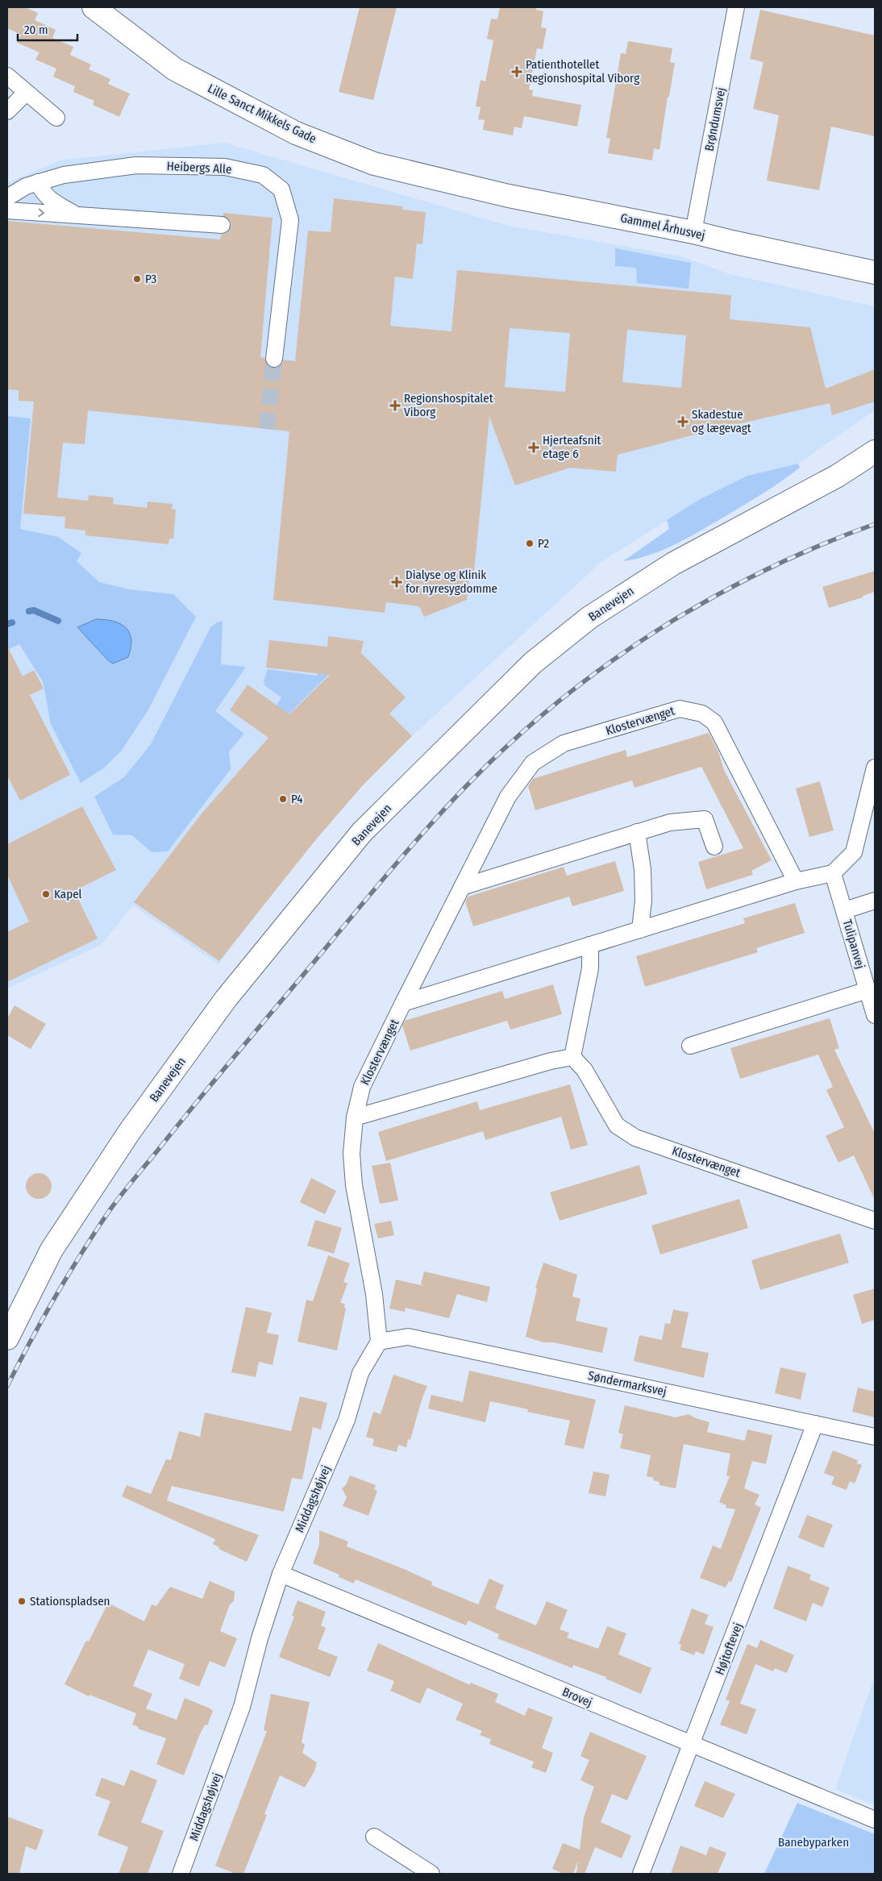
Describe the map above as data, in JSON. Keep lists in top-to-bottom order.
{
  "streets": {
    "main road": ["Lille Sanct Mikkels Gade", "Gammel Århusvej", "Banevejen"],
    "street": [
      "Brøndumsvej",
      "Heibergs Alle",
      "Klostervænget",
      "Tulipanvej",
      "Søndermarksvej",
      "Middagshøjvej",
      "Højtoftevej",
      "Brovej"
    ]
  },
  "crossings": [
    ["Lille Sanct Mikkels Gade", "Gammel Århusvej"],
    ["Brøndumsvej", "Gammel Århusvej"],
    ["Søndermarksvej", "Middagshøjvej"],
    ["Søndermarksvej", "Højtoftevej"],
    ["Middagshøjvej", "Brovej"],
    ["Højtoftevej", "Brovej"]
  ],
  "parks": ["Banebyparken"],
  "places": {
    "health": [
      "Patienthotellet Regionshospital Viborg",
      "Regionshospitalet Viborg",
      "Skadestue og lægevagt",
      "Hjerteafsnit etage 6",
      "Dialyse og Klinik for nyresygdomme"
    ],
    "other": [
      "P3",
      "P2",
      "P4",
      "Kapel",
      "Stationspladsen"
    ]
  },
  "scale_bar": "20 m"
}
